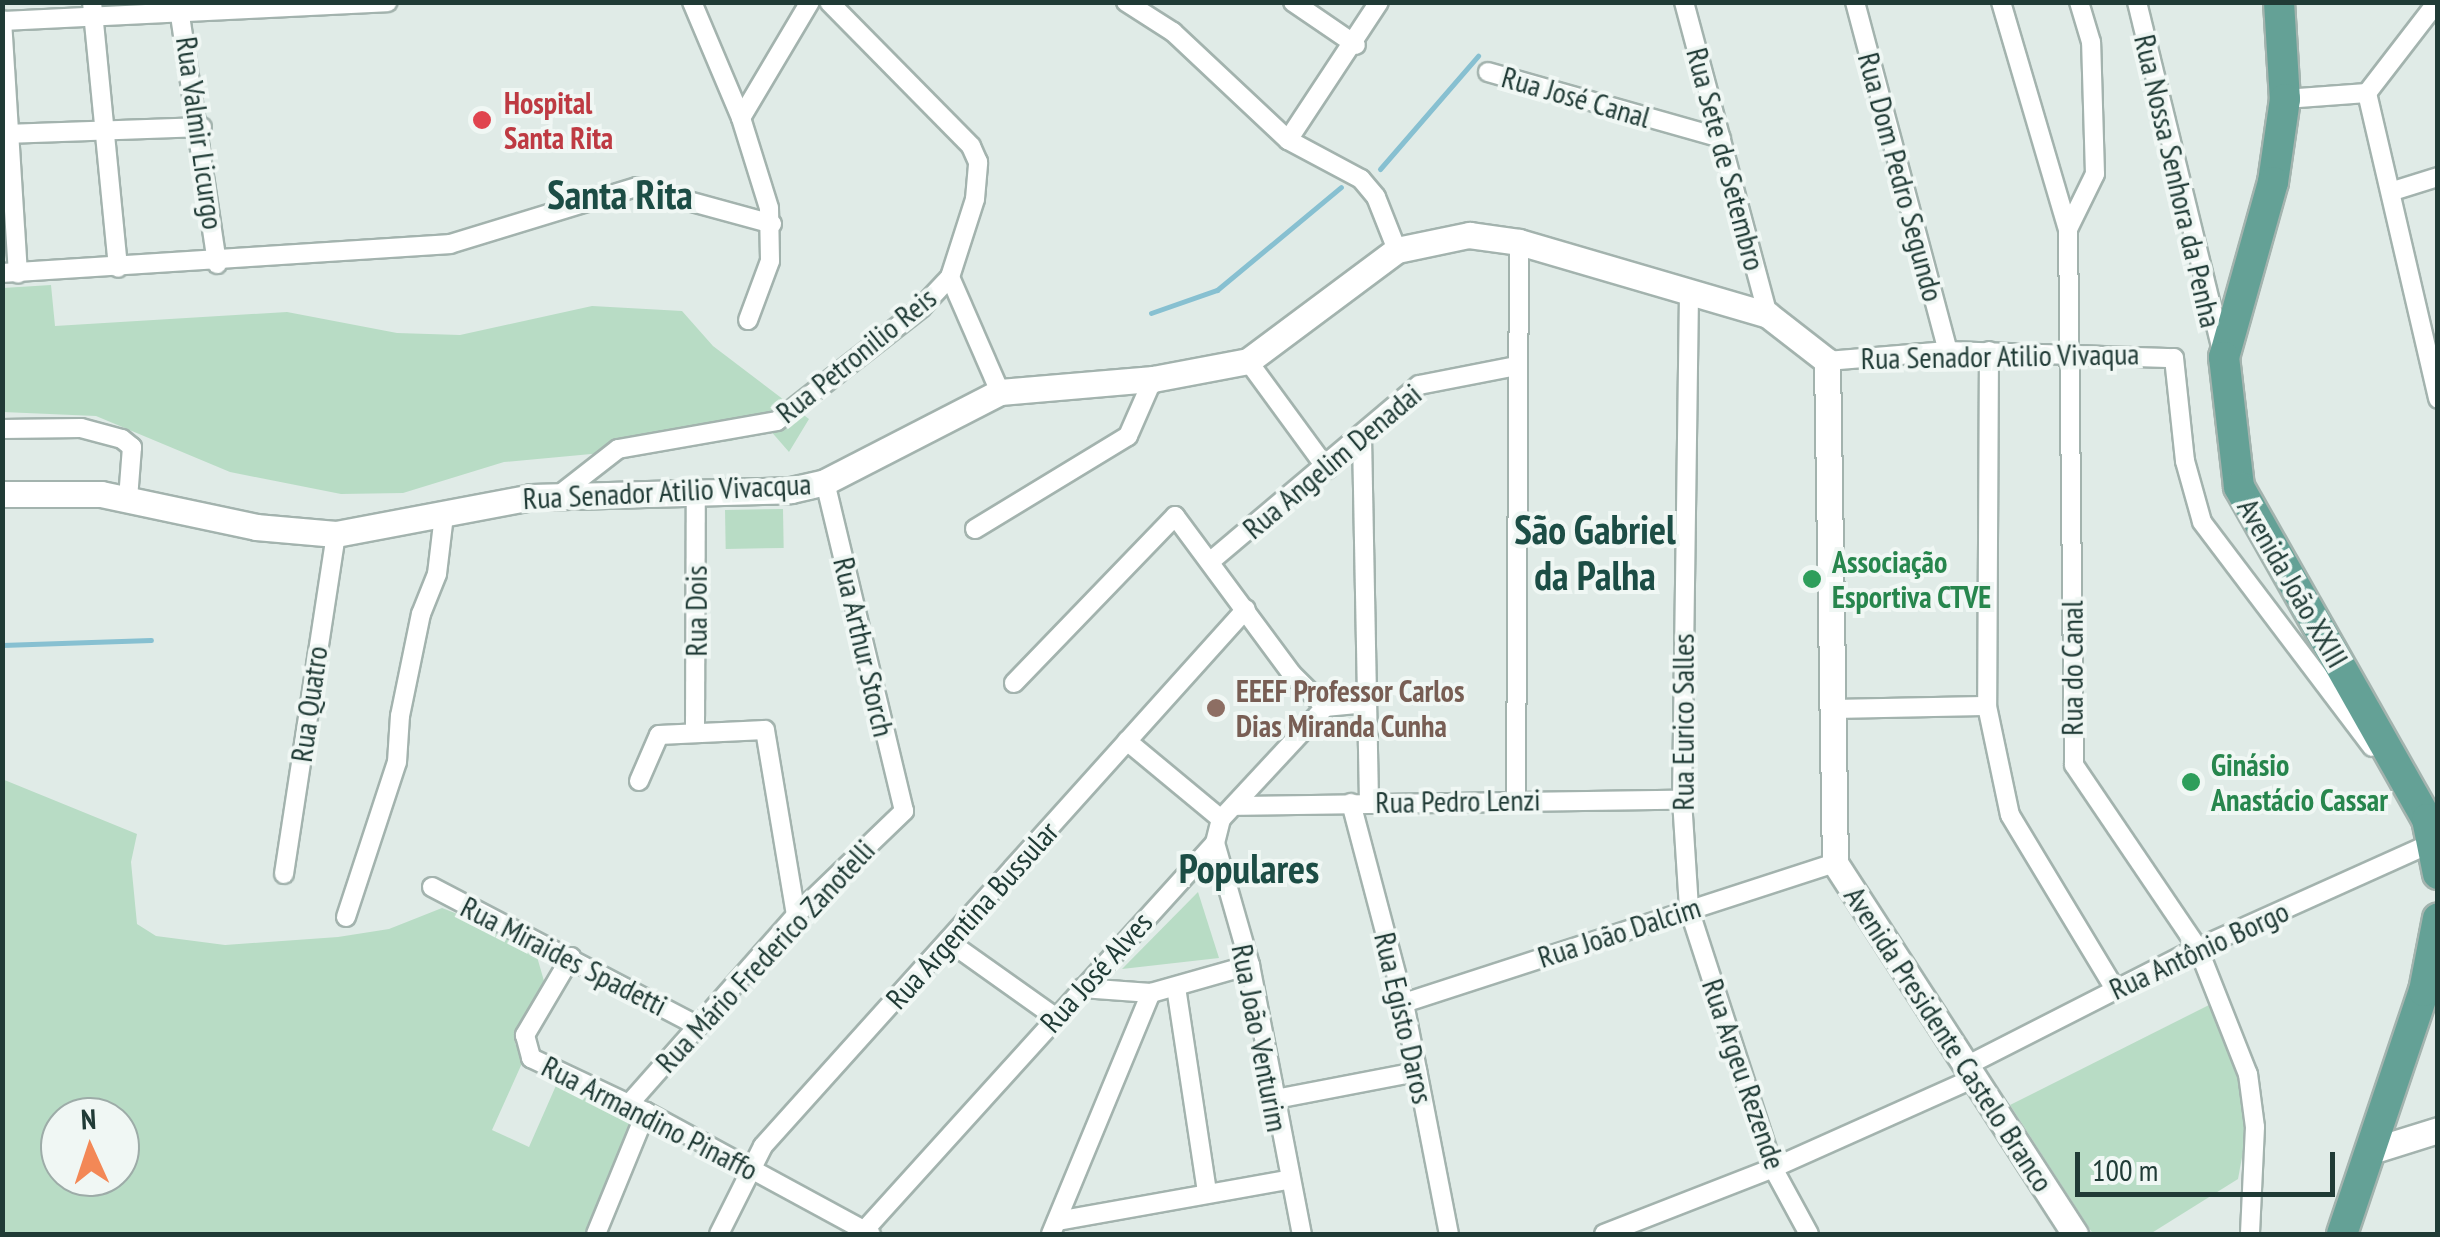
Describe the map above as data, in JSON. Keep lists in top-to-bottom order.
{
  "streets": {
    "main road": ["Avenida João XXIII"],
    "street": [
      "Rua José Canal",
      "Rua Valmir Licurgo",
      "Rua Sete de Setembro",
      "Rua Dom Pedro Segundo",
      "Rua Nossa Senhora da Penha",
      "Rua Petronilio Reis",
      "Rua Senador Atilio Vivaqua",
      "Rua Angelim Denadai",
      "Rua Senador Atilio Vivacqua",
      "Rua Dois",
      "Rua Arthur Storch",
      "Rua do Canal",
      "Rua Quatro",
      "Rua Eurico Salles",
      "Rua Pedro Lenzi",
      "Rua Argentina Bussular",
      "Rua João Dalcim",
      "Rua Antônio Borgo",
      "Rua Miraides Spadetti",
      "Rua Mário Frederico Zanotelli",
      "Rua José Alves",
      "Rua Egisto Daros",
      "Rua João Venturim",
      "Avenida Presidente Castelo Branco",
      "Rua Argeu Rezende",
      "Rua Armandino Pinaffo"
    ]
  },
  "crossings": [
    ["Rua José Canal", "Rua Sete de Setembro"],
    ["Rua Sete de Setembro", "Rua Senador Atilio Vivaqua"],
    ["Rua Dom Pedro Segundo", "Rua Senador Atilio Vivaqua"],
    ["Rua Nossa Senhora da Penha", "Avenida João XXIII"],
    ["Rua Petronilio Reis", "Rua Senador Atilio Vivacqua"],
    ["Rua Senador Atilio Vivaqua", "Rua Senador Atilio Vivacqua"],
    ["Rua Senador Atilio Vivaqua", "Avenida João XXIII"],
    ["Rua Senador Atilio Vivaqua", "Rua do Canal"],
    ["Rua Senador Atilio Vivaqua", "Rua Eurico Salles"],
    ["Rua Senador Atilio Vivaqua", "Rua Antônio Borgo"],
    ["Rua Senador Atilio Vivaqua", "Avenida Presidente Castelo Branco"],
    ["Rua Angelim Denadai", "Rua Argentina Bussular"],
    ["Rua Angelim Denadai", "Rua José Alves"],
    ["Rua Angelim Denadai", "Rua Egisto Daros"],
    ["Rua Senador Atilio Vivacqua", "Rua Dois"],
    ["Rua Senador Atilio Vivacqua", "Rua Arthur Storch"],
    ["Rua Senador Atilio Vivacqua", "Rua Quatro"],
    ["Rua Senador Atilio Vivacqua", "Rua Eurico Salles"],
    ["Avenida João XXIII", "Rua Antônio Borgo"],
    ["Rua Arthur Storch", "Rua Mário Frederico Zanotelli"],
    ["Rua do Canal", "Rua Antônio Borgo"],
    ["Rua Eurico Salles", "Rua Pedro Lenzi"],
    ["Rua Eurico Salles", "Rua João Dalcim"],
    ["Rua Eurico Salles", "Rua Argeu Rezende"],
    ["Rua Pedro Lenzi", "Rua José Alves"],
    ["Rua Pedro Lenzi", "Rua Egisto Daros"],
    ["Rua Argentina Bussular", "Rua Armandino Pinaffo"],
    ["Rua João Dalcim", "Rua Egisto Daros"],
    ["Rua João Dalcim", "Avenida Presidente Castelo Branco"],
    ["Rua João Dalcim", "Rua Argeu Rezende"],
    ["Rua Antônio Borgo", "Avenida Presidente Castelo Branco"],
    ["Rua Antônio Borgo", "Rua Argeu Rezende"],
    ["Rua Miraides Spadetti", "Rua Mário Frederico Zanotelli"],
    ["Rua Miraides Spadetti", "Rua Armandino Pinaffo"],
    ["Rua Mário Frederico Zanotelli", "Rua Armandino Pinaffo"],
    ["Rua José Alves", "Rua João Venturim"],
    ["Rua José Alves", "Rua Armandino Pinaffo"]
  ],
  "districts": ["Santa Rita", "São Gabriel da Palha", "Populares"],
  "places": [
    "Hospital Santa Rita",
    "Associação Esportiva CTVE",
    "EEEF Professor Carlos Dias Miranda Cunha",
    "Ginásio Anastácio Cassar"
  ],
  "scale_bar": "100 m",
  "north": "top"
}
